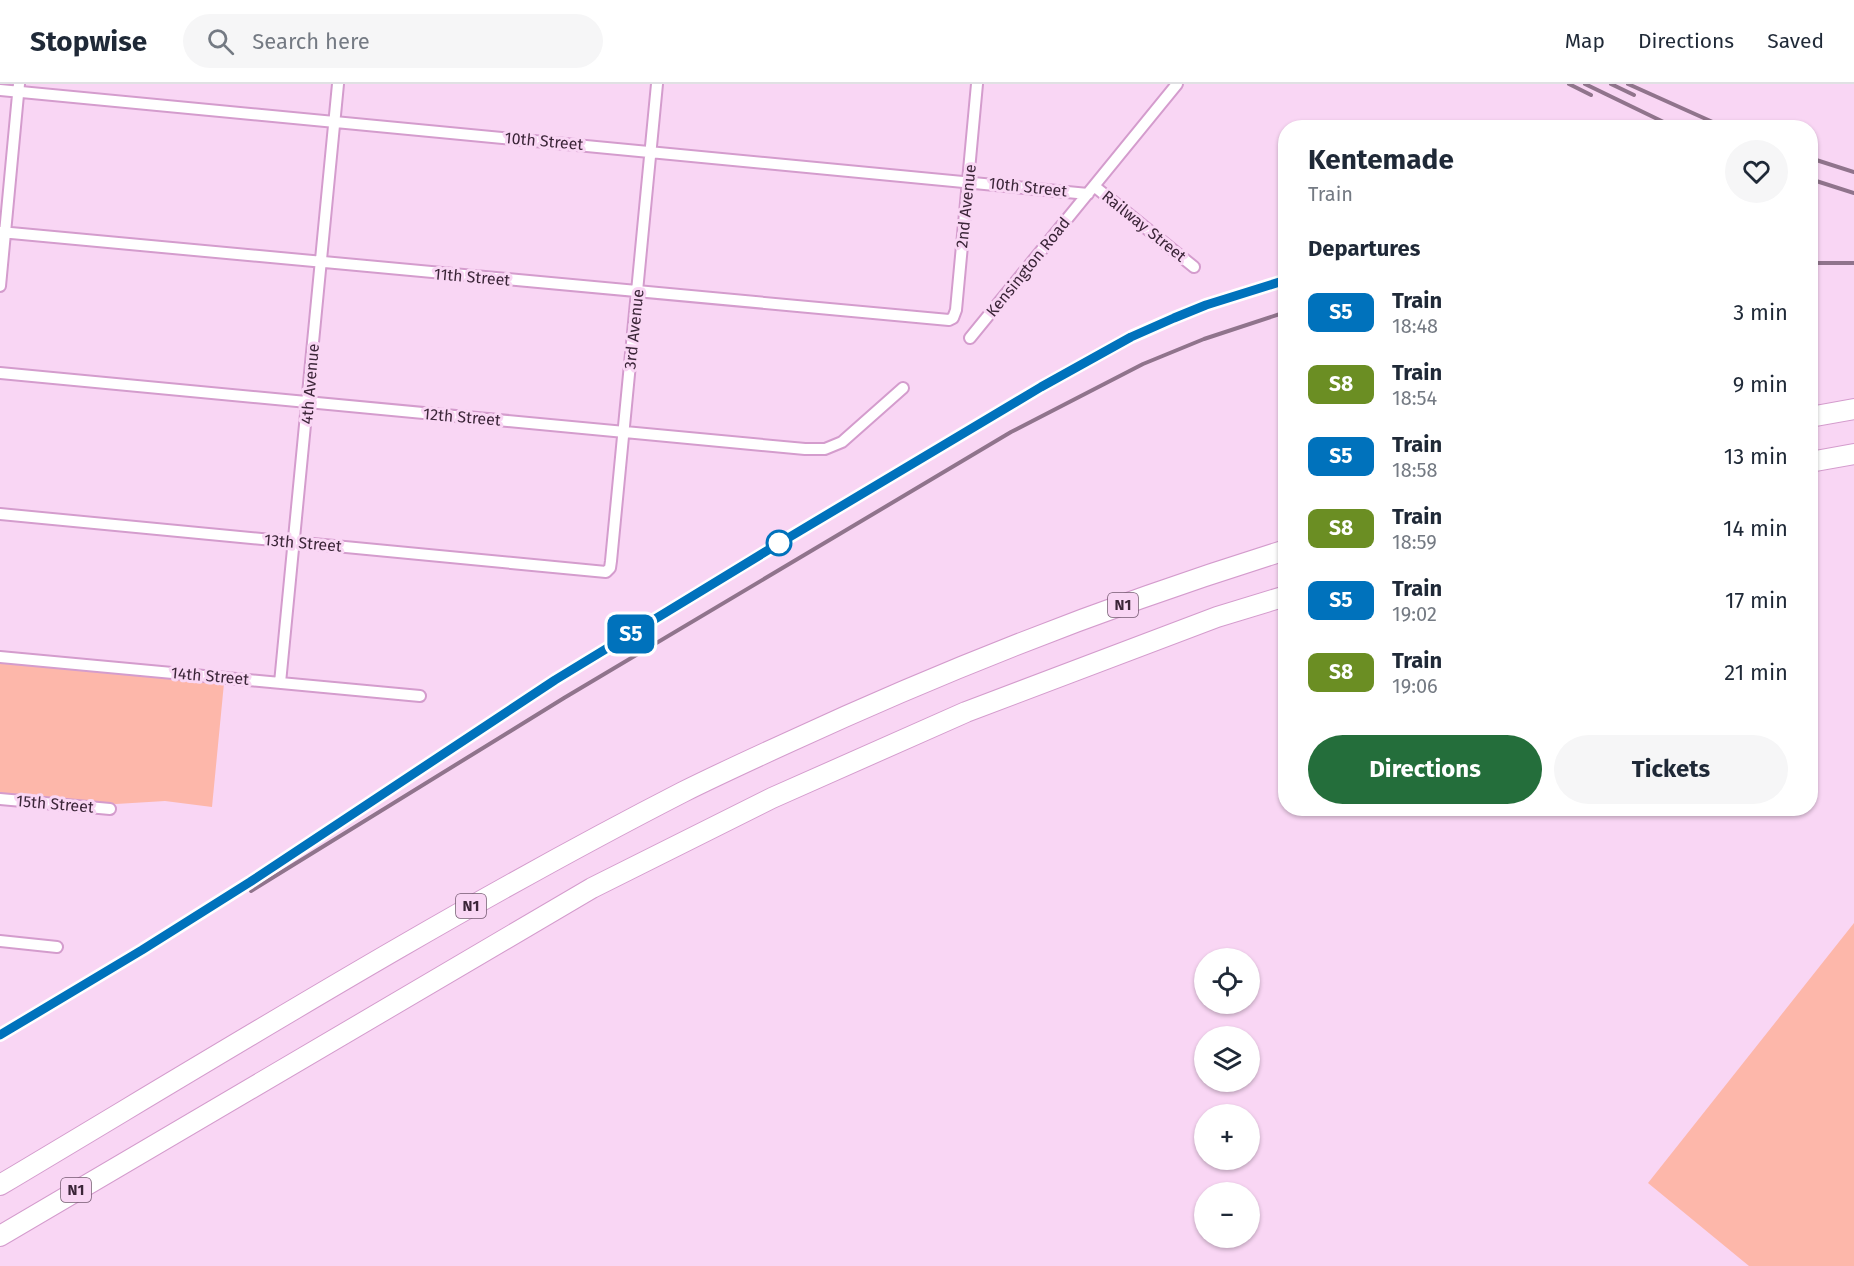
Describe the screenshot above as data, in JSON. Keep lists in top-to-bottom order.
{
  "streets": {
    "highway": ["N1"],
    "street": [
      "10th Street",
      "2nd Avenue",
      "Railway Street",
      "Kensington Road",
      "11th Street",
      "3rd Avenue",
      "4th Avenue",
      "12th Street",
      "13th Street",
      "14th Street",
      "15th Street"
    ]
  },
  "crossings": [
    ["10th Street", "2nd Avenue"],
    ["10th Street", "Railway Street"],
    ["10th Street", "Kensington Road"],
    ["10th Street", "3rd Avenue"],
    ["10th Street", "4th Avenue"],
    ["2nd Avenue", "11th Street"],
    ["Railway Street", "Kensington Road"],
    ["11th Street", "3rd Avenue"],
    ["11th Street", "4th Avenue"],
    ["3rd Avenue", "12th Street"],
    ["3rd Avenue", "13th Street"],
    ["4th Avenue", "12th Street"],
    ["4th Avenue", "13th Street"],
    ["4th Avenue", "14th Street"]
  ],
  "page": {
    "header": "Stopwise",
    "search": "Search here",
    "nav": ["Map", "Directions", "Saved"],
    "on_map": "S5",
    "heading": [
      ["Kentemade", "Train"],
      "Departures"
    ],
    "list": [
      {
        "mark": "S5",
        "name": "Train",
        "note": "18:48",
        "value": "3 min"
      },
      {
        "mark": "S8",
        "name": "Train",
        "note": "18:54",
        "value": "9 min"
      },
      {
        "mark": "S5",
        "name": "Train",
        "note": "18:58",
        "value": "13 min"
      },
      {
        "mark": "S8",
        "name": "Train",
        "note": "18:59",
        "value": "14 min"
      },
      {
        "mark": "S5",
        "name": "Train",
        "note": "19:02",
        "value": "17 min"
      },
      {
        "mark": "S8",
        "name": "Train",
        "note": "19:06",
        "value": "21 min"
      }
    ],
    "buttons": ["Directions", "Tickets"],
    "map_buttons": ["+", "−"]
  }
}
